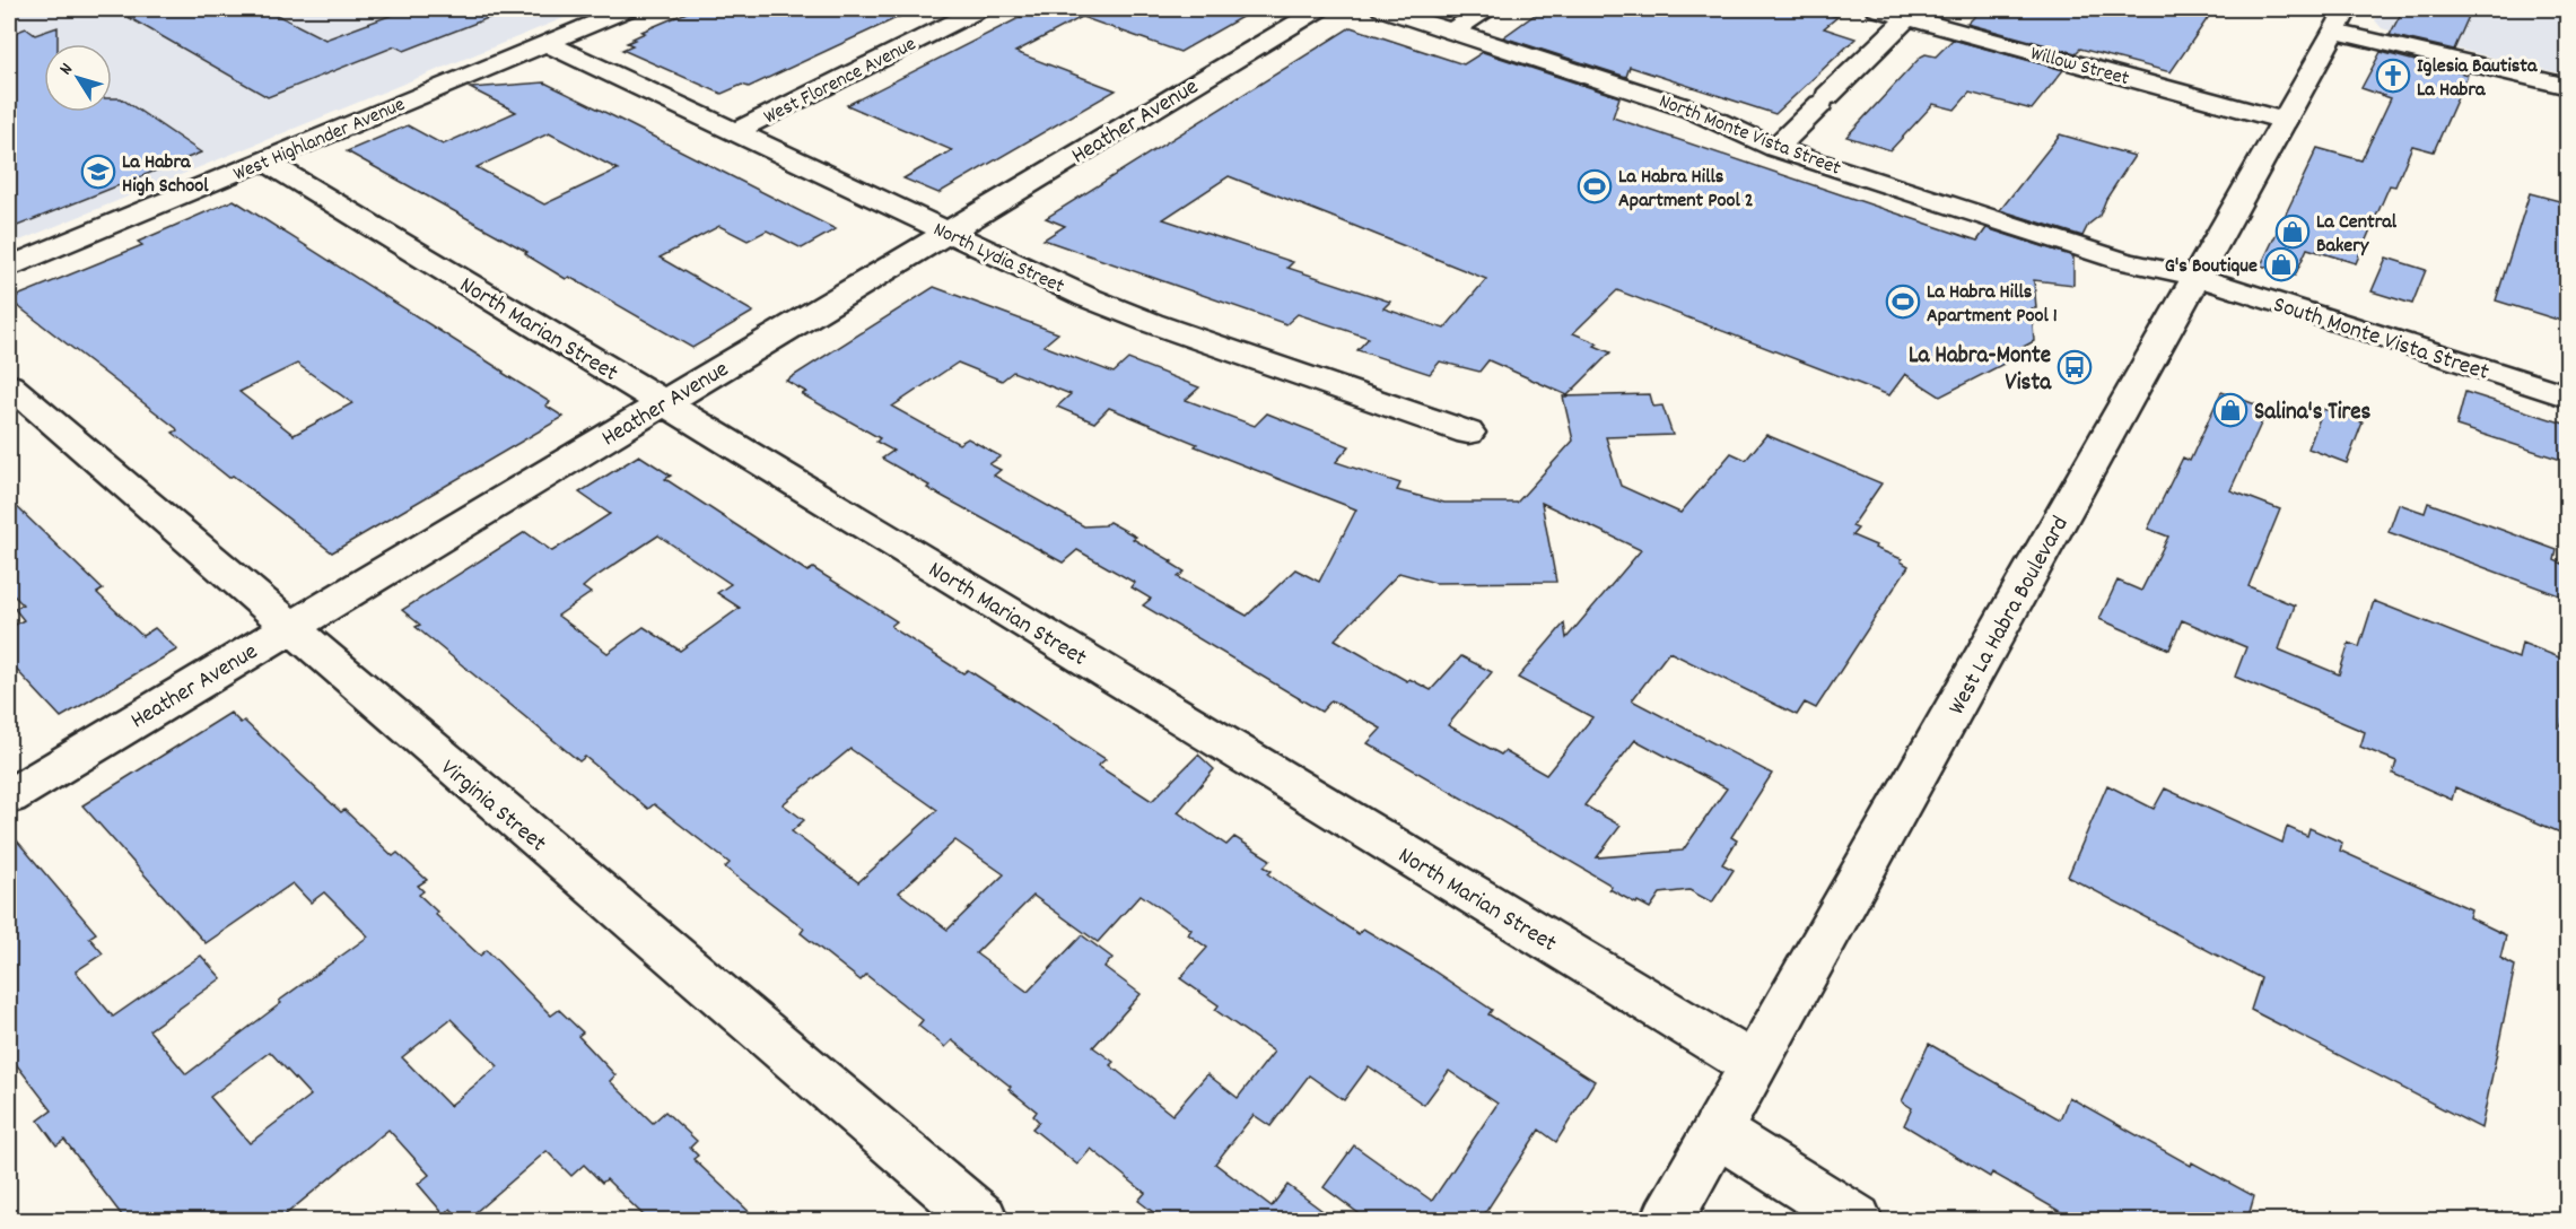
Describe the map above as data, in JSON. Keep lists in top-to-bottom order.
{
  "streets": {
    "street": [
      "Willow Street",
      "West Florence Avenue",
      "Heather Avenue",
      "North Monte Vista Street",
      "West Highlander Avenue",
      "North Lydia Street",
      "North Marian Street",
      "South Monte Vista Street",
      "West La Habra Boulevard",
      "Virginia Street"
    ]
  },
  "crossings": [
    ["Willow Street", "West La Habra Boulevard"],
    ["West Florence Avenue", "North Lydia Street"],
    ["Heather Avenue", "North Lydia Street"],
    ["Heather Avenue", "North Marian Street"],
    ["Heather Avenue", "Virginia Street"],
    ["North Monte Vista Street", "South Monte Vista Street"],
    ["North Monte Vista Street", "West La Habra Boulevard"],
    ["West Highlander Avenue", "North Lydia Street"],
    ["West Highlander Avenue", "North Marian Street"],
    ["North Marian Street", "West La Habra Boulevard"],
    ["South Monte Vista Street", "West La Habra Boulevard"]
  ],
  "places": {
    "church": ["Iglesia Bautista La Habra"],
    "school or university": ["La Habra High School"],
    "sports": ["La Habra Hills Apartment Pool 2", "La Habra Hills Apartment Pool 1"],
    "shop": ["La Central Bakery", "G's Boutique", "Salina's Tires"],
    "bus stop": ["La Habra-Monte Vista"]
  },
  "north": "top left"
}
